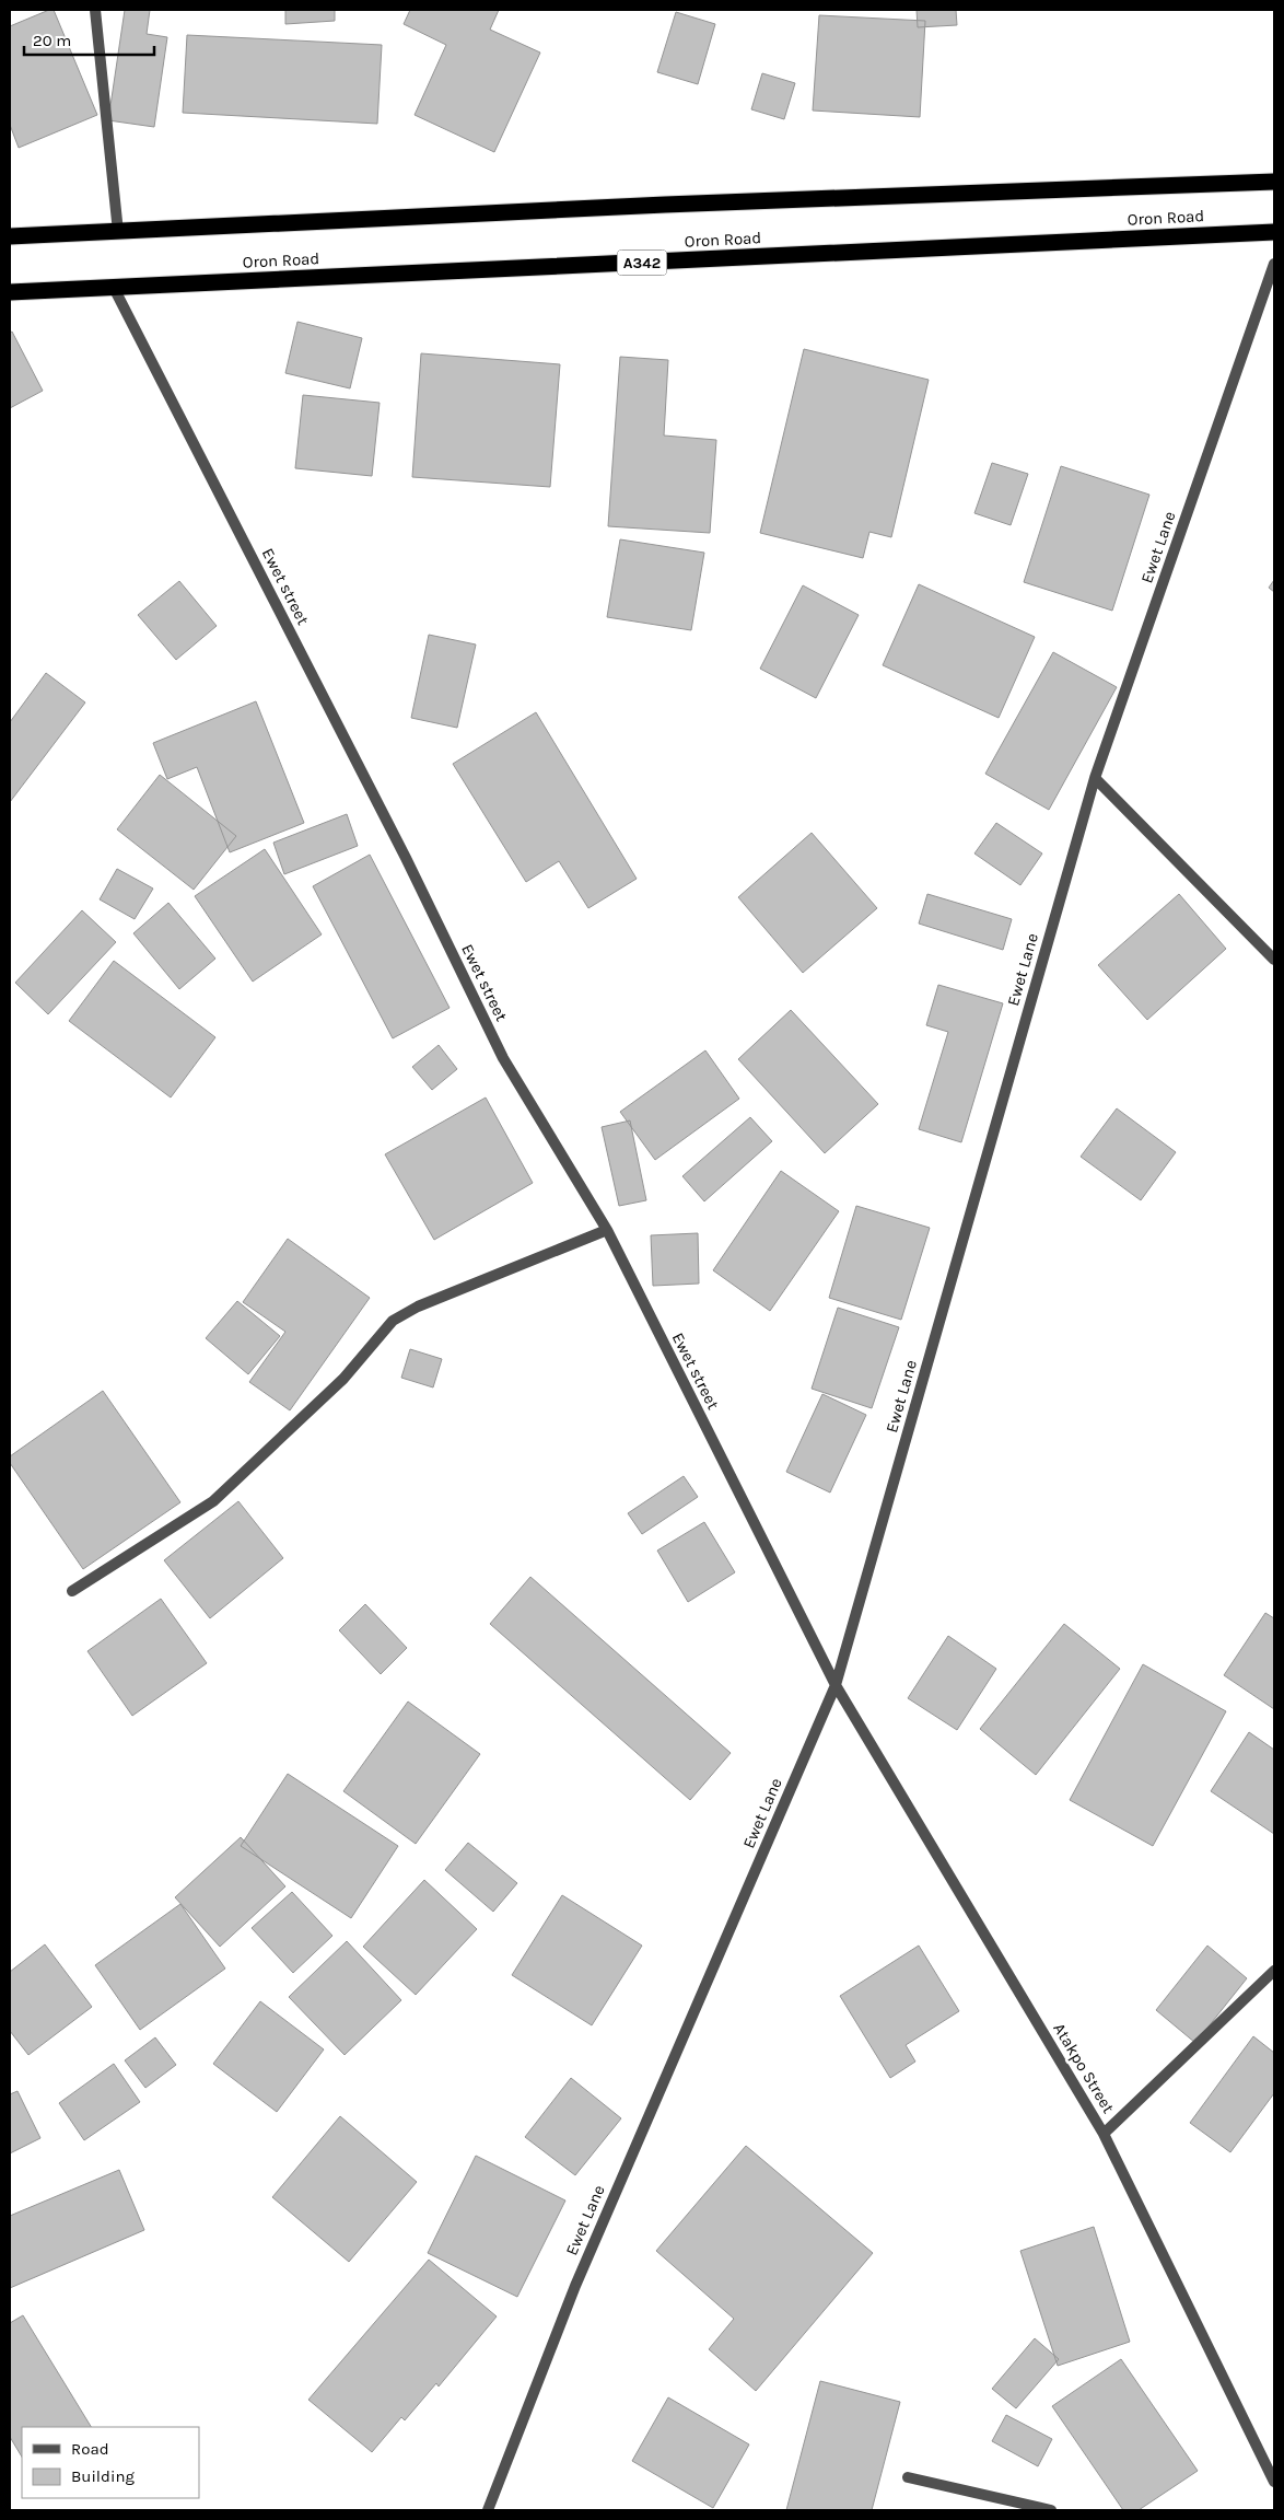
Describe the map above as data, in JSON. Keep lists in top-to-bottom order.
{
  "streets": {
    "highway": ["Oron Road", "A342"],
    "street": ["Ewet Lane", "Ewet street", "Atakpo Street"]
  },
  "crossings": [
    ["Oron Road", "Ewet street"],
    ["Ewet Lane", "Ewet street"],
    ["Ewet Lane", "Atakpo Street"],
    ["Ewet street", "Atakpo Street"]
  ],
  "legend": ["Road", "Building"],
  "scale_bar": "20 m"
}
